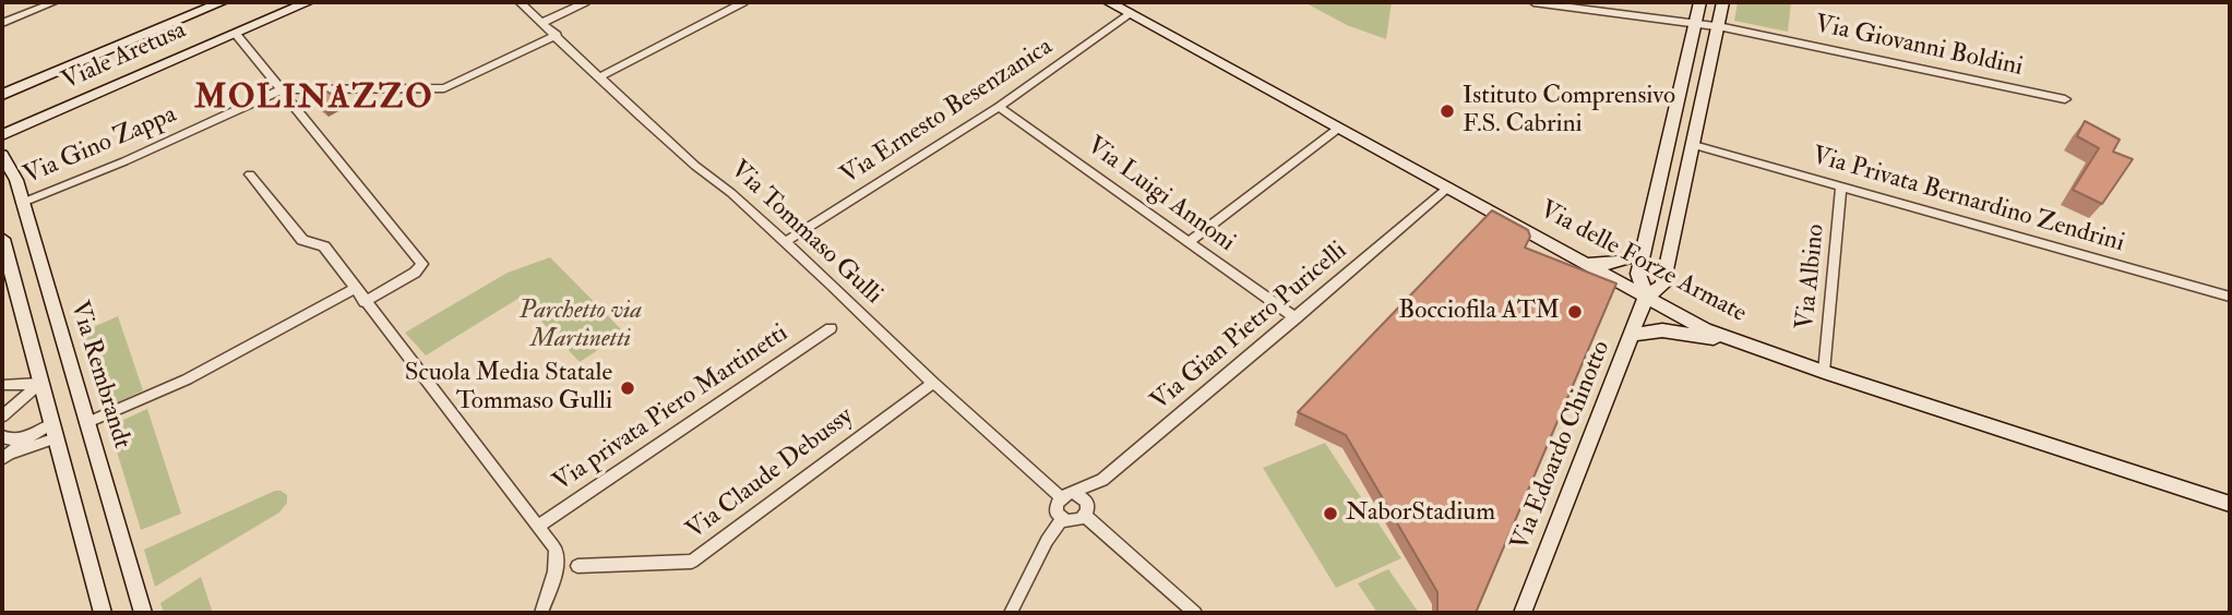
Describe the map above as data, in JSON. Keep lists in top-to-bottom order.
{
  "streets": {
    "street": [
      "Via Giovanni Boldini",
      "Viale Aretusa",
      "Via Ernesto Besenzanica",
      "Via Gino Zappa",
      "Via Luigi Annoni",
      "Via Privata Bernardino Zendrini",
      "Via Tommaso Gulli",
      "Via delle Forze Armate",
      "Via Albino",
      "Via Gian Pietro Puricelli",
      "Via Rembrandt",
      "Via privata Piero Martinetti",
      "Via Edoardo Chinotto",
      "Via Claude Debussy"
    ]
  },
  "crossings": [
    ["Via Ernesto Besenzanica", "Via Luigi Annoni"],
    ["Via Ernesto Besenzanica", "Via Tommaso Gulli"],
    ["Via Ernesto Besenzanica", "Via delle Forze Armate"],
    ["Via Gino Zappa", "Via Rembrandt"],
    ["Via Luigi Annoni", "Via Gian Pietro Puricelli"],
    ["Via Privata Bernardino Zendrini", "Via Albino"],
    ["Via Tommaso Gulli", "Via Gian Pietro Puricelli"],
    ["Via Tommaso Gulli", "Via Claude Debussy"],
    ["Via delle Forze Armate", "Via Albino"],
    ["Via delle Forze Armate", "Via Gian Pietro Puricelli"],
    ["Via delle Forze Armate", "Via Edoardo Chinotto"]
  ],
  "districts": ["MOLINAZZO"],
  "parks": ["Parchetto via Martinetti"],
  "places": [
    "Istituto Comprensivo F.S. Cabrini",
    "Bocciofila ATM",
    "Scuola Media Statale Tommaso Gulli",
    "NaborStadium"
  ]
}
